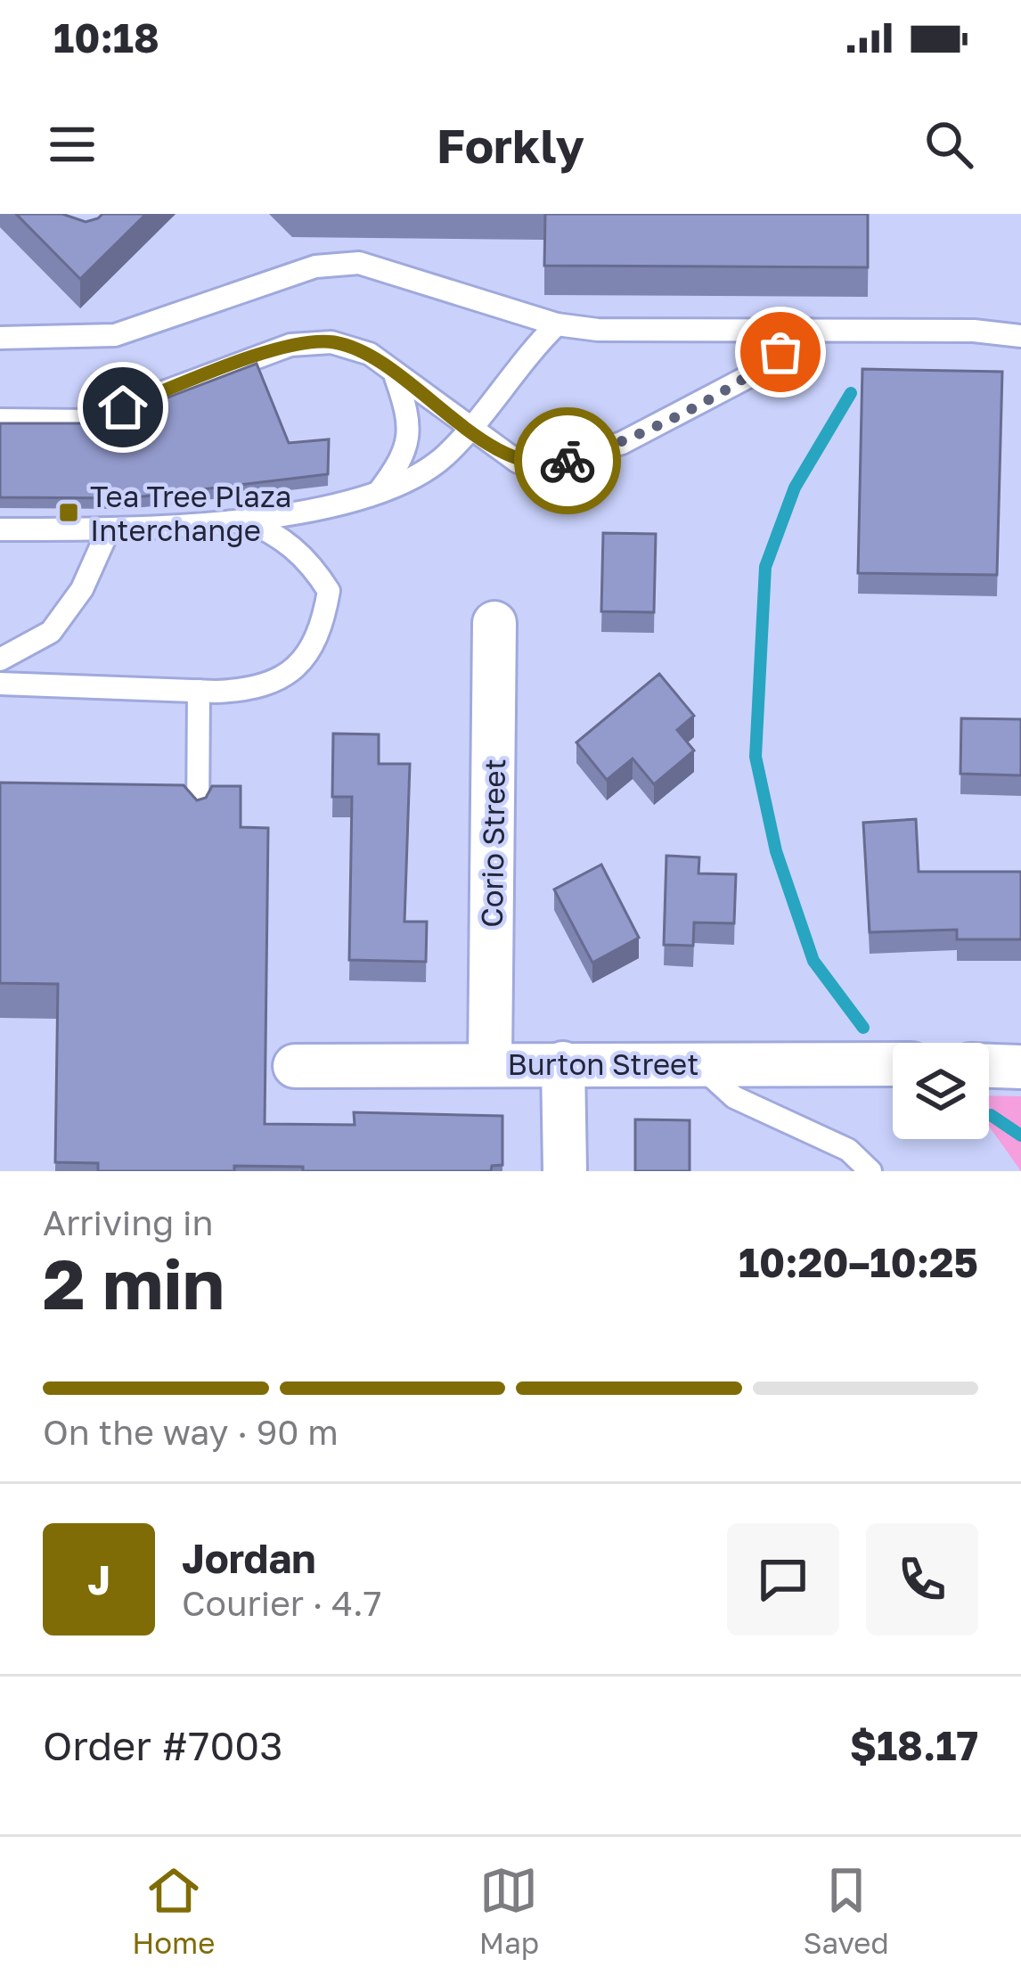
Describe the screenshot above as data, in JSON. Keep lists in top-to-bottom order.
{
  "streets": {
    "street": ["Corio Street", "Burton Street"]
  },
  "crossings": [
    ["Corio Street", "Burton Street"]
  ],
  "places": {
    "transit": ["Tea Tree Plaza Interchange"]
  },
  "page": {
    "status": "10:18",
    "header": "Forkly",
    "heading": ["2 min", "Arriving in", "10:20–10:25"],
    "panel": [
      "Jordan",
      "Courier · 4.7",
      "Order #7003",
      "$18.17"
    ],
    "bar": "On the way · 90 m",
    "round": "J",
    "tabs": ["Home", "Map", "Saved"]
  }
}
